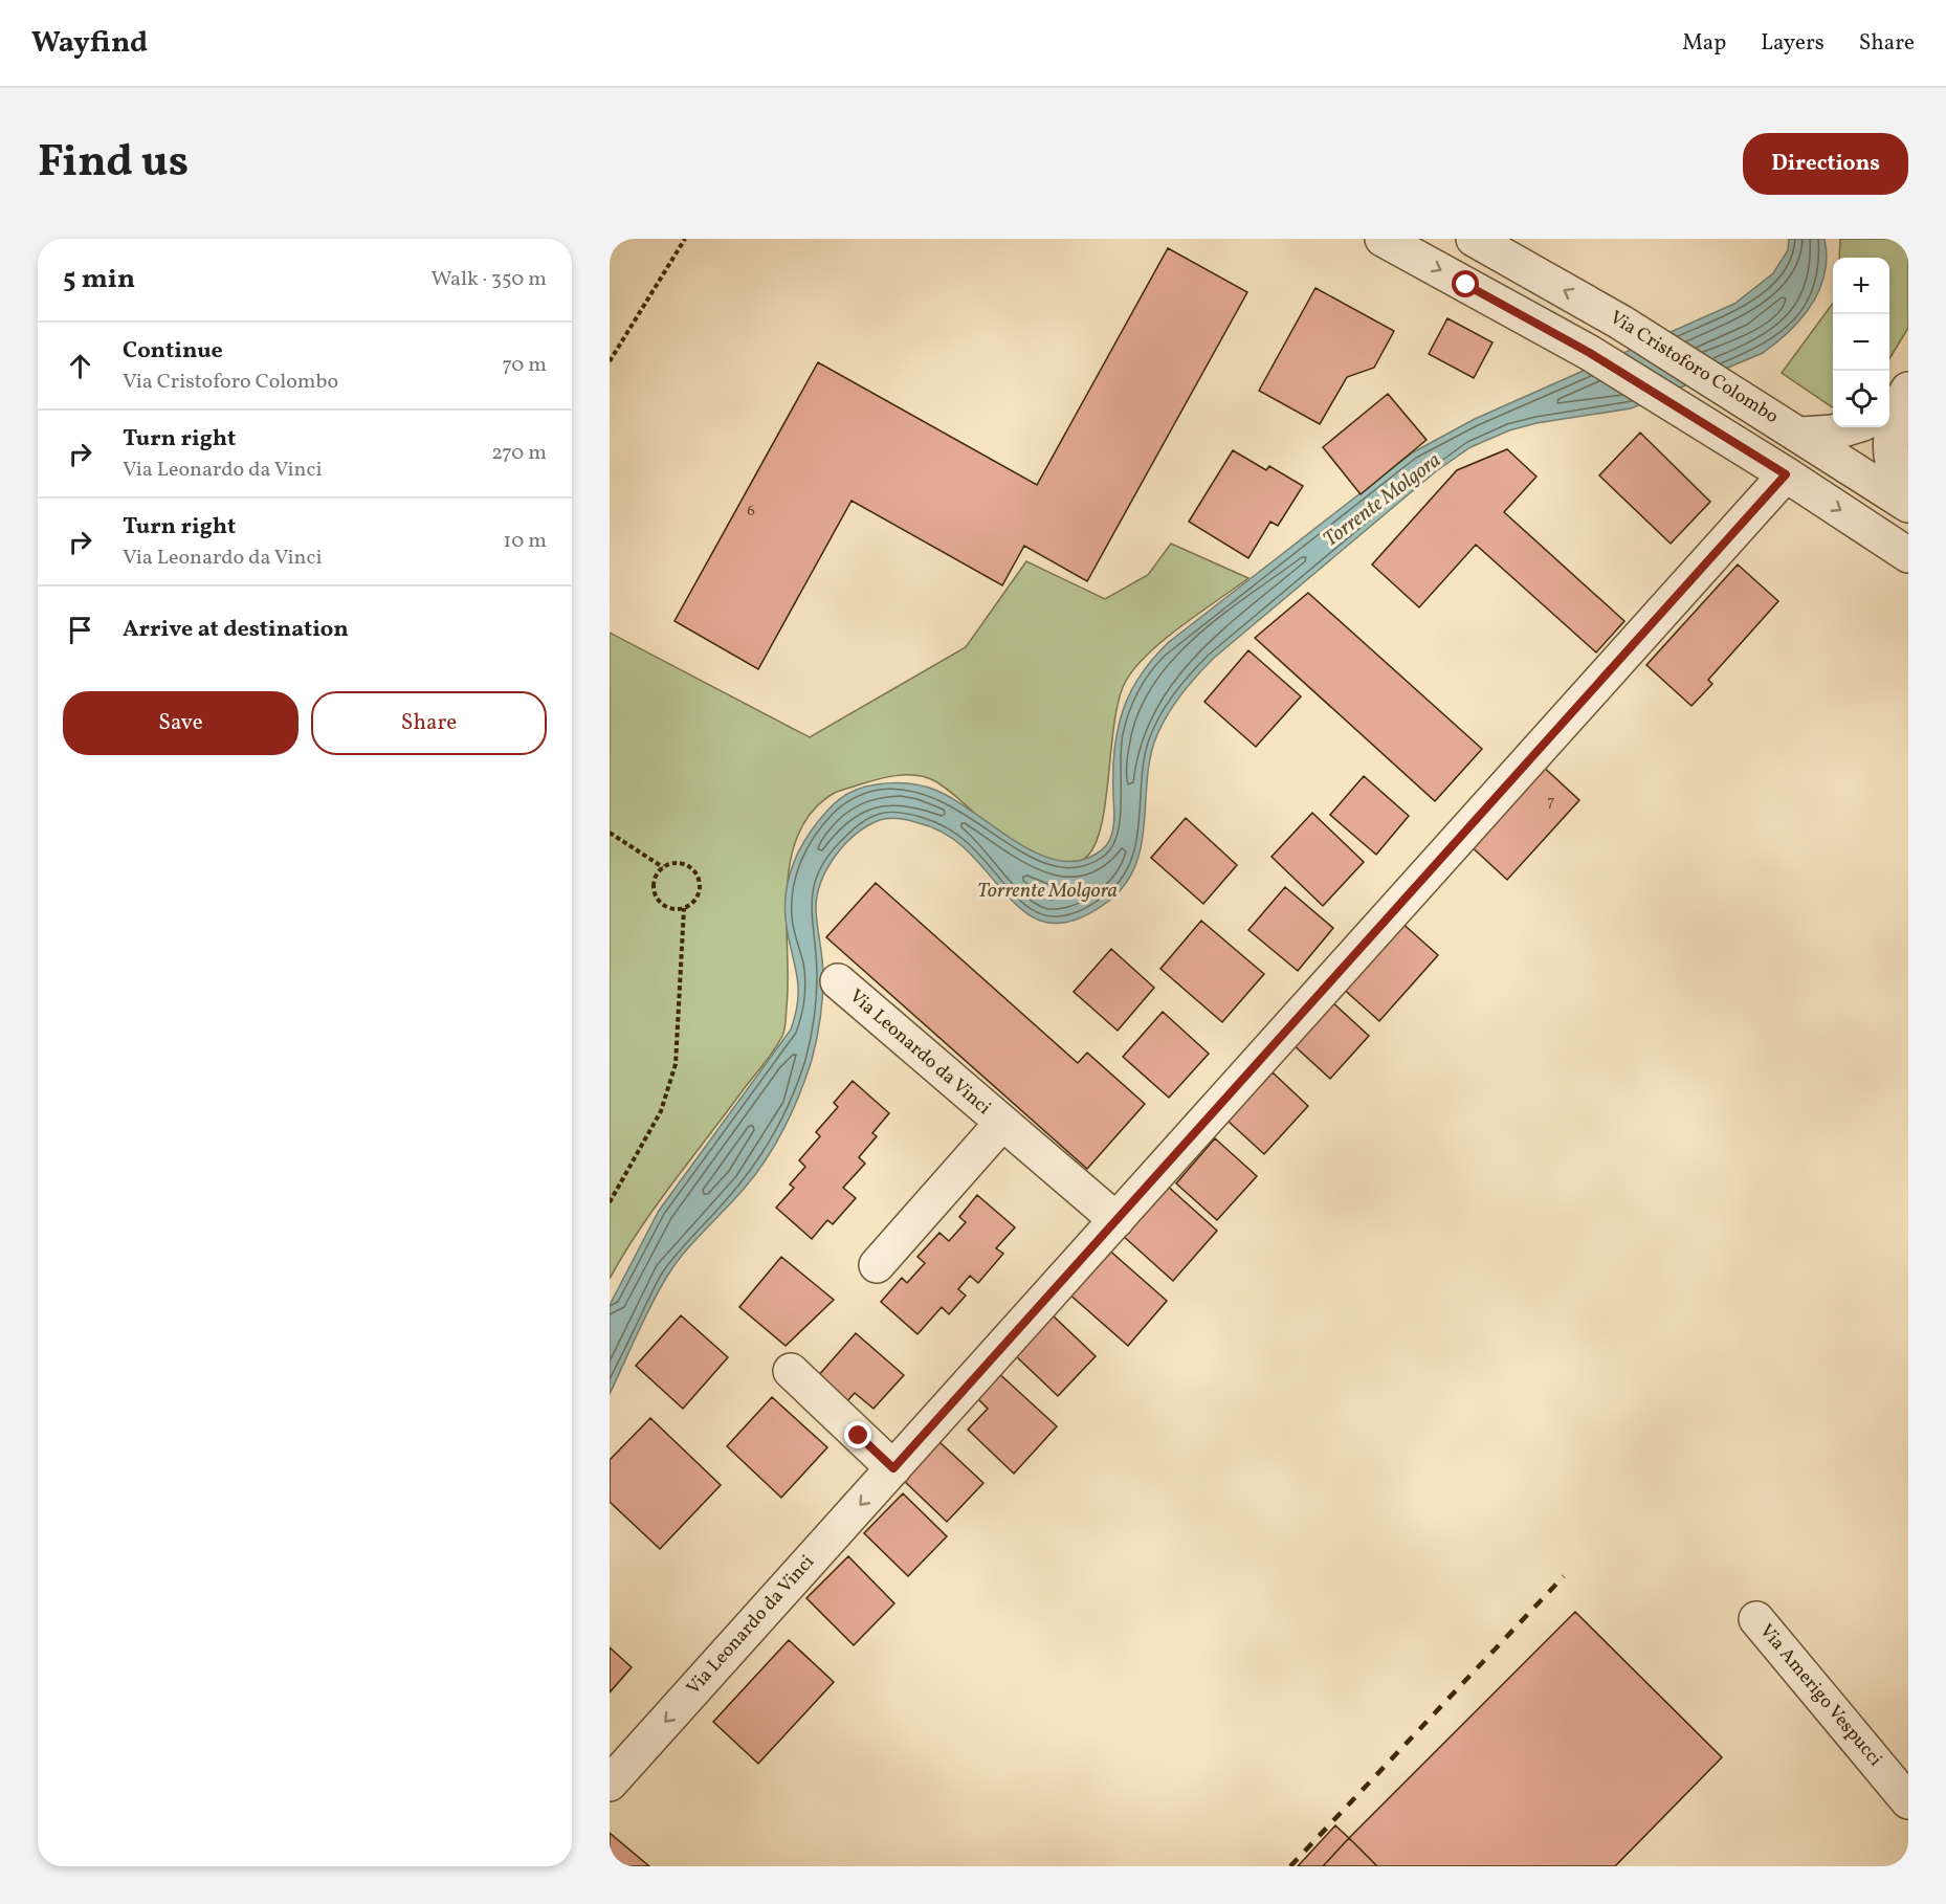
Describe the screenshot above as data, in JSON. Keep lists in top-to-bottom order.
{
  "streets": {
    "street": ["Via Cristoforo Colombo", "Via Leonardo da Vinci", "Via Amerigo Vespucci"]
  },
  "water": ["Torrente Molgora"],
  "house_numbers": ["6", "7"],
  "page": {
    "header": "Wayfind",
    "nav": ["Map", "Layers", "Share"],
    "title": "Find us",
    "buttons": [
      "Directions",
      ["Save", "Share"]
    ],
    "heading": ["5 min", "Walk · 350 m"],
    "map_buttons": ["+", "−"],
    "list": [
      ["Continue", "Via Cristoforo Colombo", "70 m"],
      ["Turn right", "Via Leonardo da Vinci", "270 m"],
      ["Turn right", "Via Leonardo da Vinci", "10 m"],
      "Arrive at destination"
    ]
  }
}
